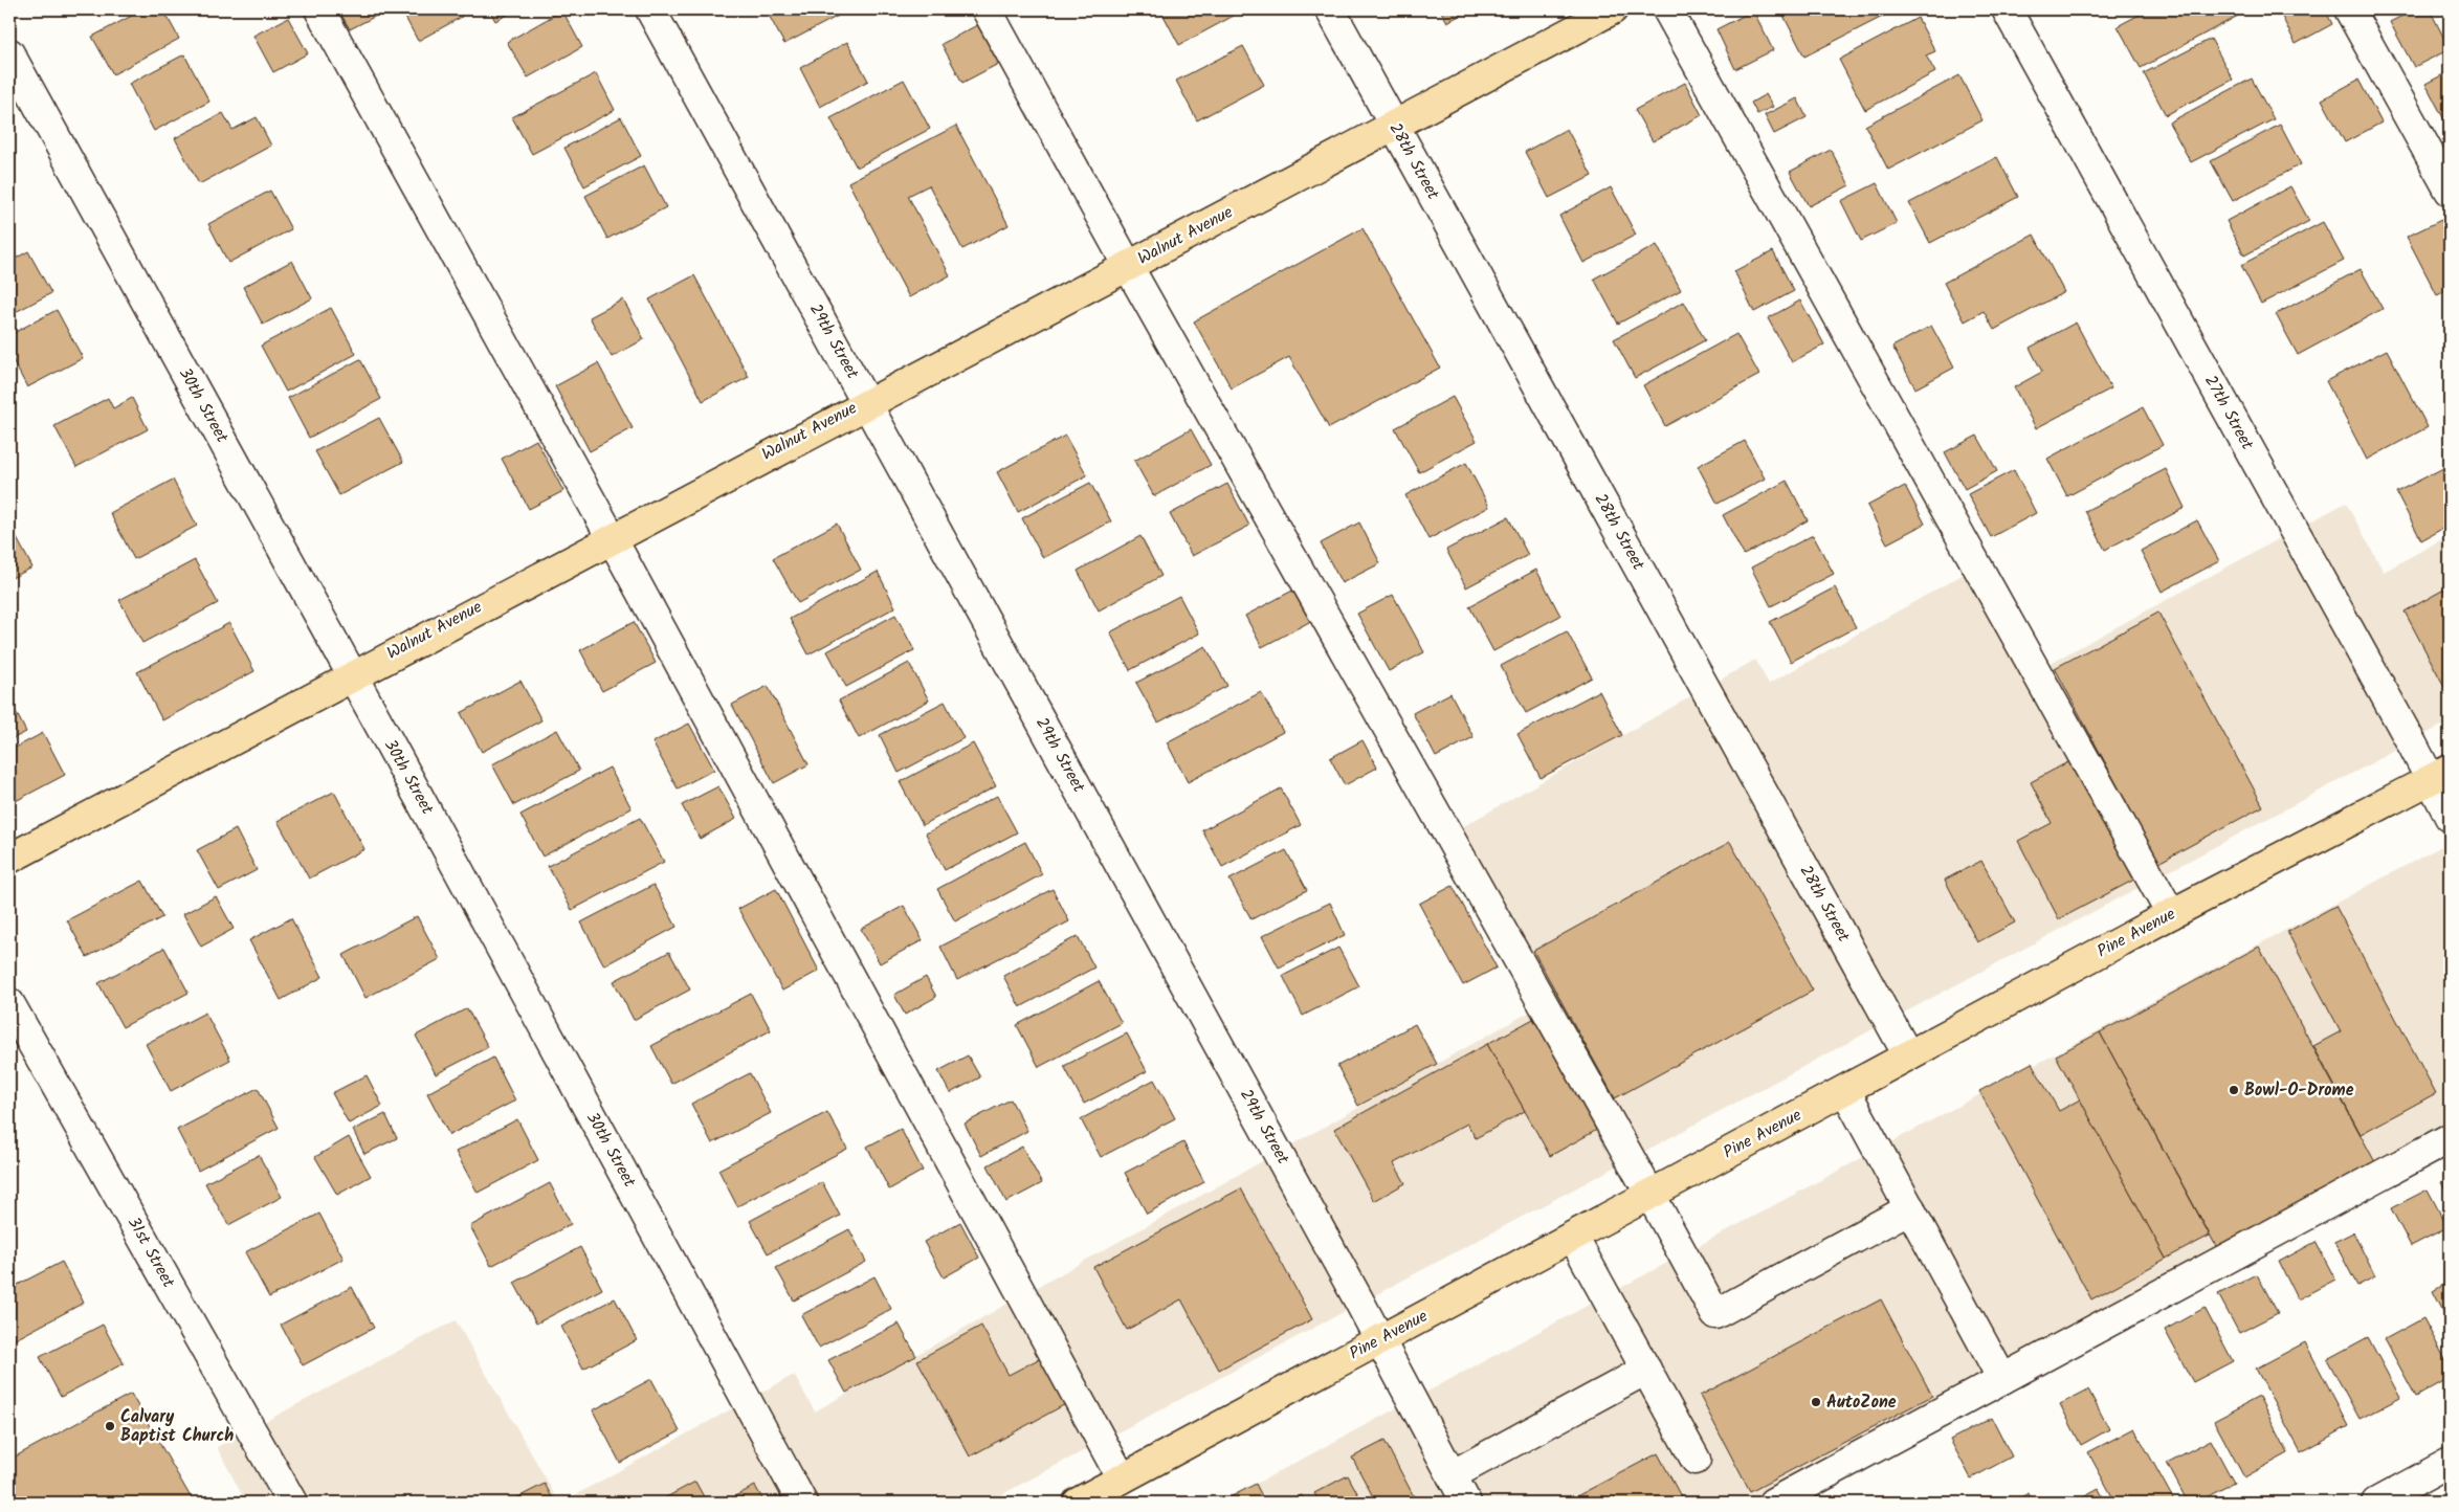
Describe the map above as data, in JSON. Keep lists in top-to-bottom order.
{
  "streets": {
    "main road": ["Walnut Avenue", "Pine Avenue"],
    "street": [
      "28th Street",
      "29th Street",
      "30th Street",
      "27th Street",
      "31st Street"
    ]
  },
  "crossings": [
    ["28th Street", "Walnut Avenue"],
    ["28th Street", "Pine Avenue"],
    ["Walnut Avenue", "29th Street"],
    ["Walnut Avenue", "30th Street"],
    ["29th Street", "Pine Avenue"],
    ["27th Street", "Pine Avenue"]
  ],
  "places": ["Bowl-O-Drome", "AutoZone", "Calvary Baptist Church"]
}
